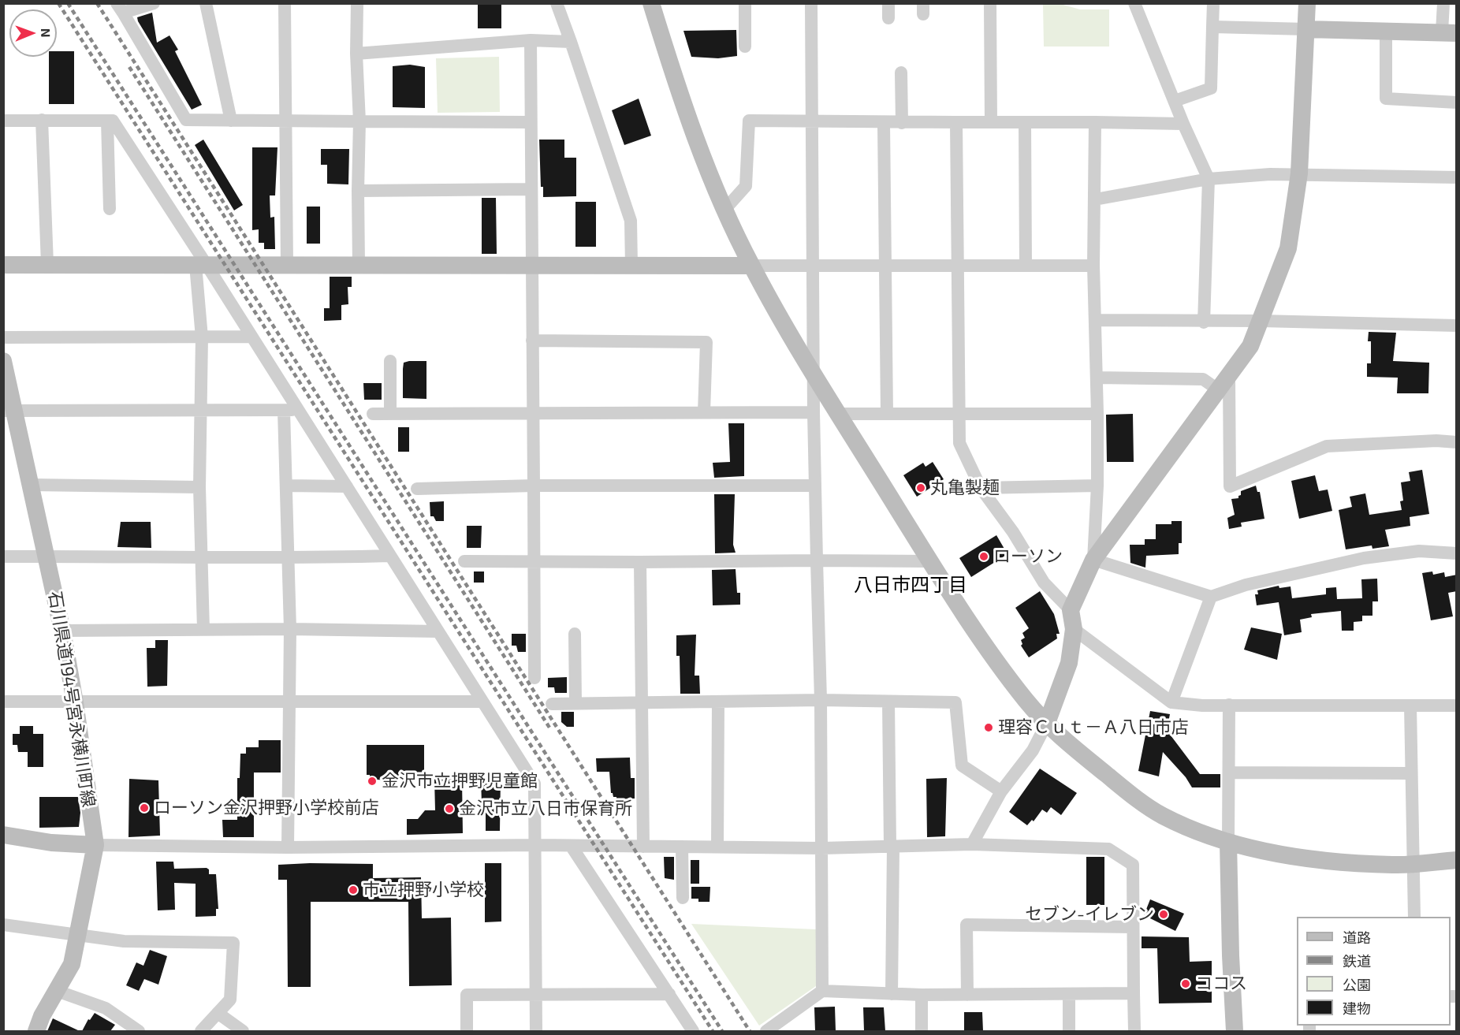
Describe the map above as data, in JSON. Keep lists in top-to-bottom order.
{
  "streets": {
    "street": ["石川県道194号宮永横川町線"]
  },
  "districts": ["八日市四丁目"],
  "places": [
    "丸亀製麺",
    "ローソン",
    "理容Ｃｕｔ－Ａ八日市店",
    "金沢市立押野児童館",
    "ローソン金沢押野小学校前店",
    "金沢市立八日市保育所",
    "市立押野小学校",
    "セブン-イレブン",
    "ココス"
  ],
  "legend": [
    "道路",
    "鉄道",
    "公園",
    "建物"
  ],
  "north": "right"
}
